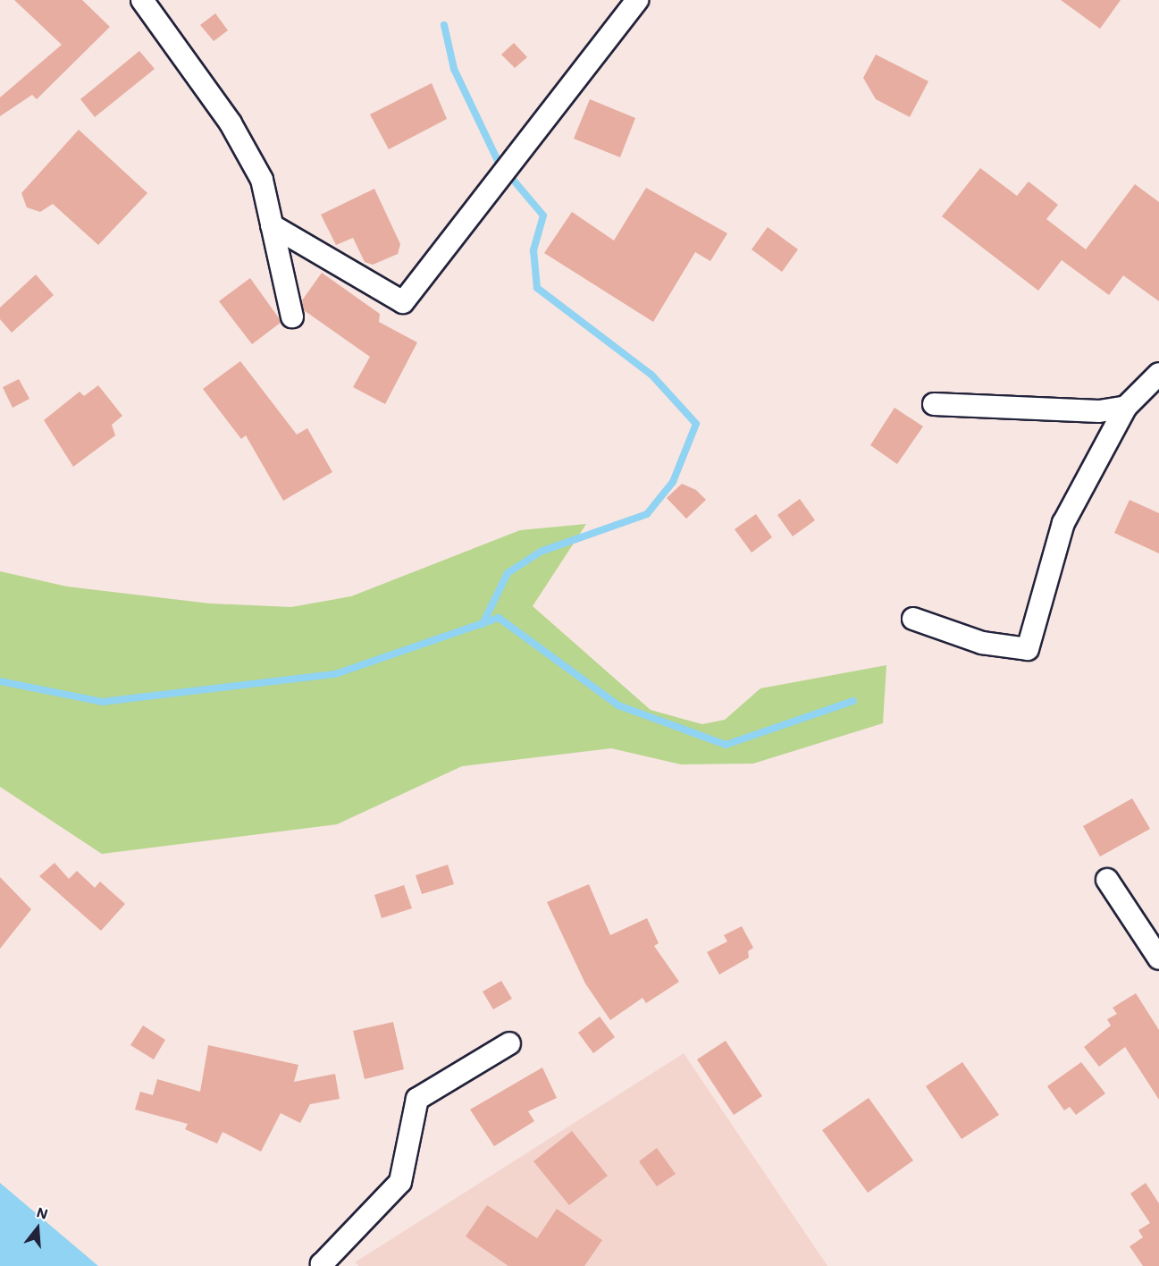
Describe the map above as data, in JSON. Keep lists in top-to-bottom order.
{
  "north": "top"
}
